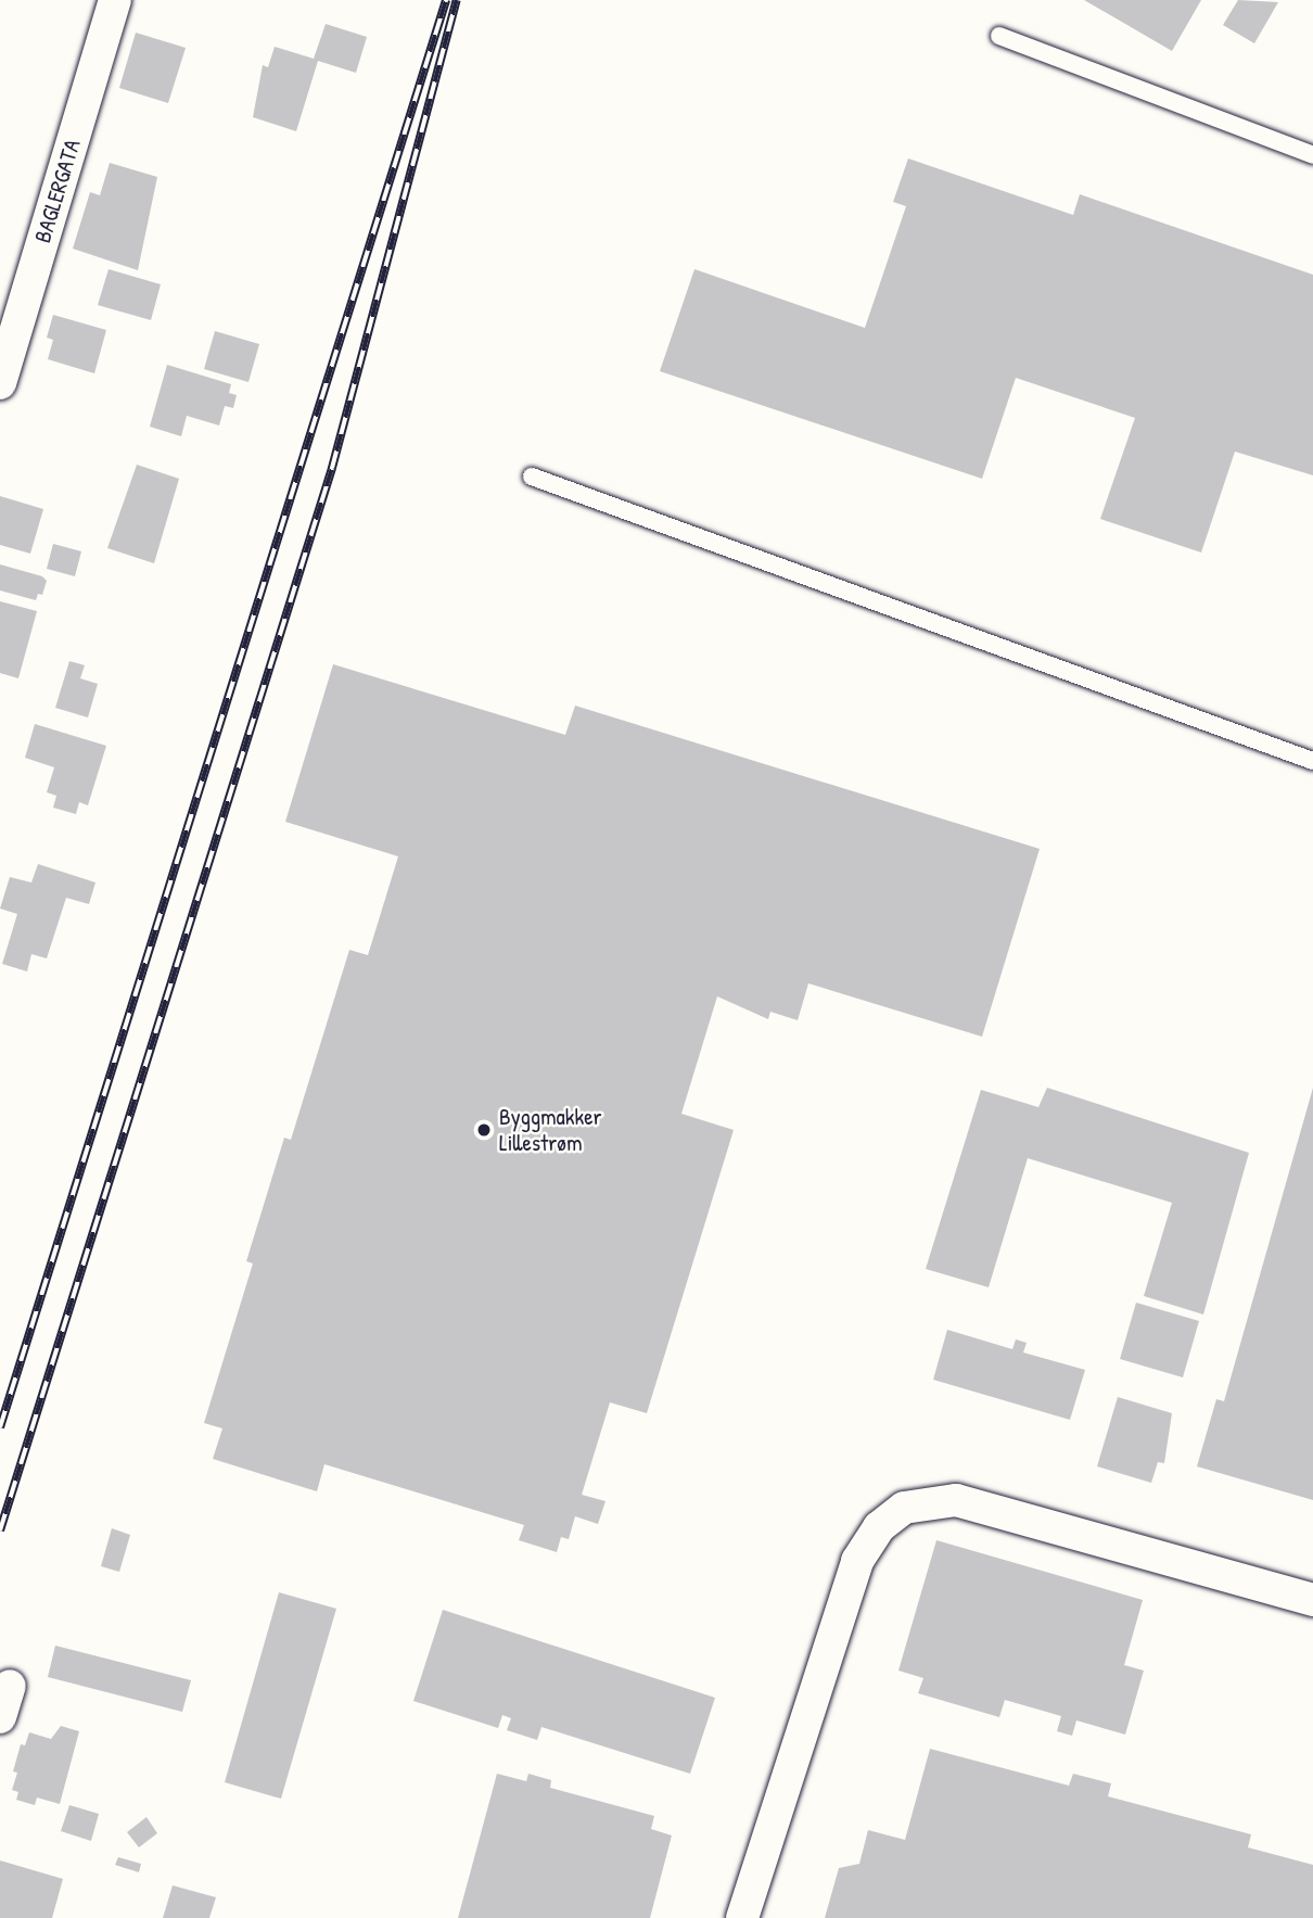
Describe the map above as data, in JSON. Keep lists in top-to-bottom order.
{
  "streets": {
    "street": ["BAGLERGATA"]
  },
  "places": ["Byggmakker Lillestrøm"]
}
